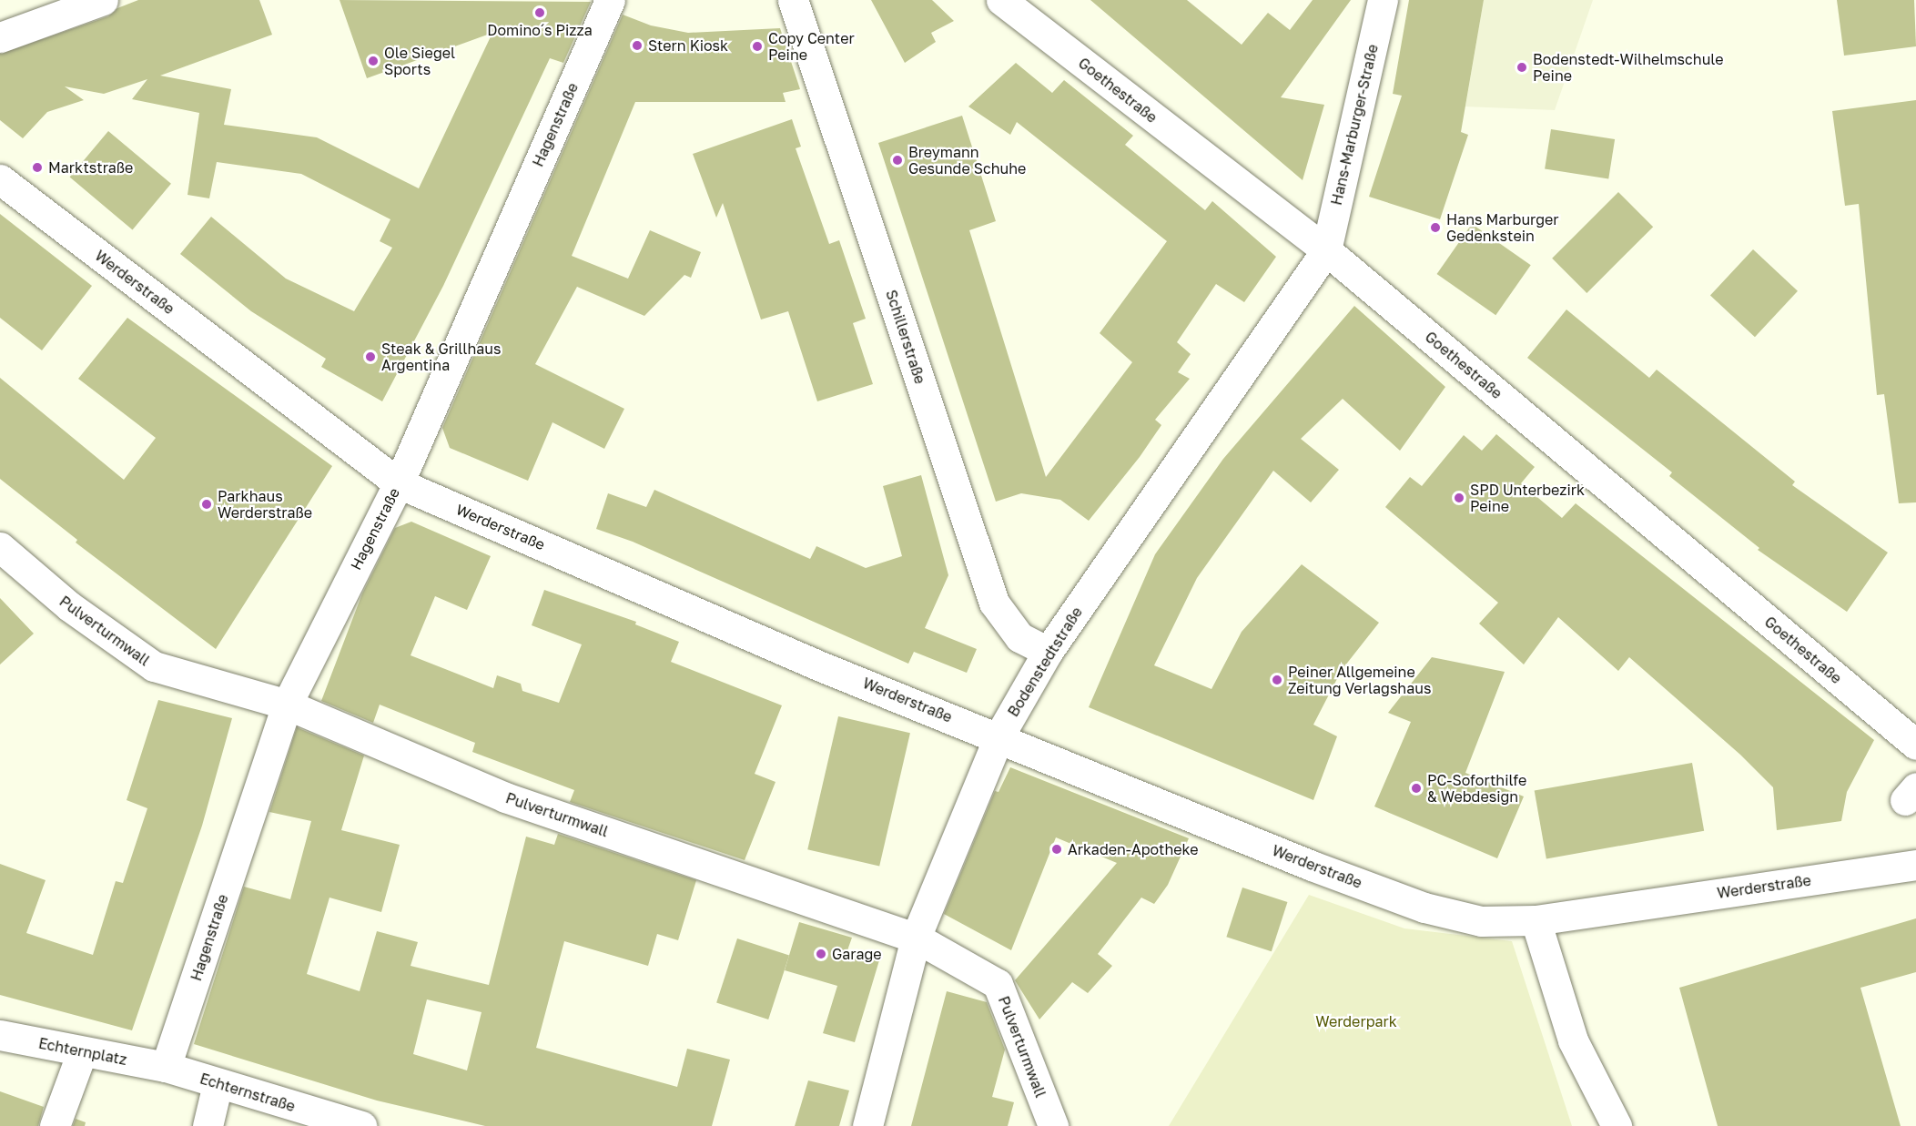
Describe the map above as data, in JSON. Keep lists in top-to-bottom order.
{
  "streets": {
    "street": [
      "Goethestraße",
      "Hagenstraße",
      "Hans-Marburger-Straße",
      "Werderstraße",
      "Schillerstraße",
      "Pulverturmwall",
      "Bodenstedtstraße",
      "Echternplatz",
      "Echternstraße"
    ]
  },
  "crossings": [
    ["Goethestraße", "Hans-Marburger-Straße"],
    ["Goethestraße", "Bodenstedtstraße"],
    ["Hagenstraße", "Werderstraße"],
    ["Hagenstraße", "Pulverturmwall"],
    ["Hagenstraße", "Echternplatz"],
    ["Hagenstraße", "Echternstraße"],
    ["Hans-Marburger-Straße", "Bodenstedtstraße"],
    ["Werderstraße", "Bodenstedtstraße"],
    ["Schillerstraße", "Bodenstedtstraße"],
    ["Pulverturmwall", "Bodenstedtstraße"],
    ["Echternplatz", "Echternstraße"]
  ],
  "parks": ["Werderpark"],
  "places": [
    "Domino´s Pizza",
    "Stern Kiosk",
    "Copy Center Peine",
    "Ole Siegel Sports",
    "Bodenstedt-Wilhelmschule Peine",
    "Breymann Gesunde Schuhe",
    "Marktstraße",
    "Hans Marburger Gedenkstein",
    "Steak & Grillhaus Argentina",
    "SPD Unterbezirk Peine",
    "Parkhaus Werderstraße",
    "Peiner Allgemeine Zeitung Verlagshaus",
    "PC-Soforthilfe & Webdesign",
    "Arkaden-Apotheke",
    "Garage"
  ]
}
